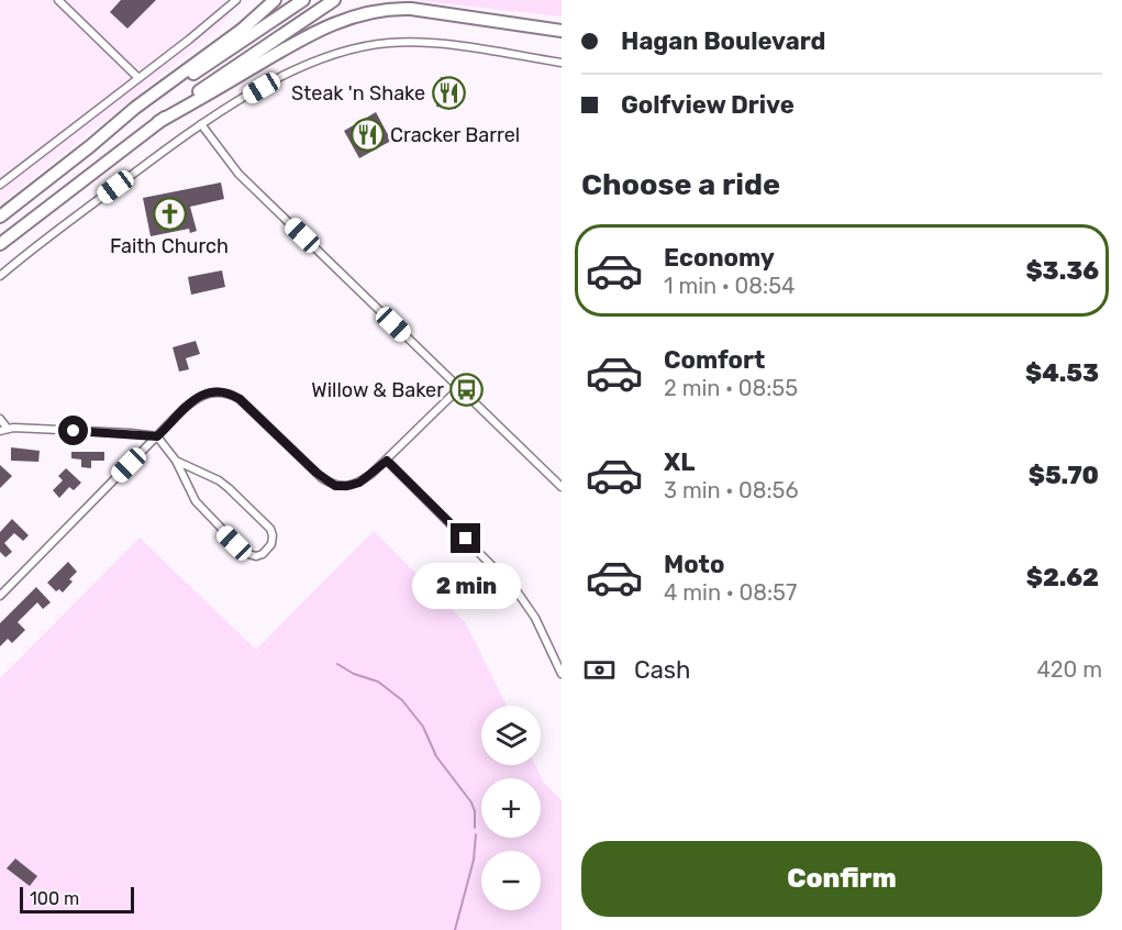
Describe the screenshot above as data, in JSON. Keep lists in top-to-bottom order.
{
  "places": {
    "restaurant": ["Steak 'n Shake", "Cracker Barrel"],
    "church": ["Faith Church"],
    "bus stop": ["Willow & Baker"]
  },
  "scale_bar": "100 m",
  "page": {
    "banner": ["Hagan Boulevard", "Golfview Drive"],
    "heading": "Choose a ride",
    "list": [
      {
        "name": "Economy",
        "note": "1 min · 08:54",
        "value": "$3.36"
      },
      {
        "name": "Comfort",
        "note": "2 min · 08:55",
        "value": "$4.53"
      },
      {
        "name": "XL",
        "note": "3 min · 08:56",
        "value": "$5.70"
      },
      {
        "name": "Moto",
        "note": "4 min · 08:57",
        "value": "$2.62"
      }
    ],
    "bubble": "2 min",
    "pay": ["Cash", "420 m"],
    "map_buttons": ["+", "−"],
    "buttons": "Confirm",
    "scale": "100 m"
  }
}
